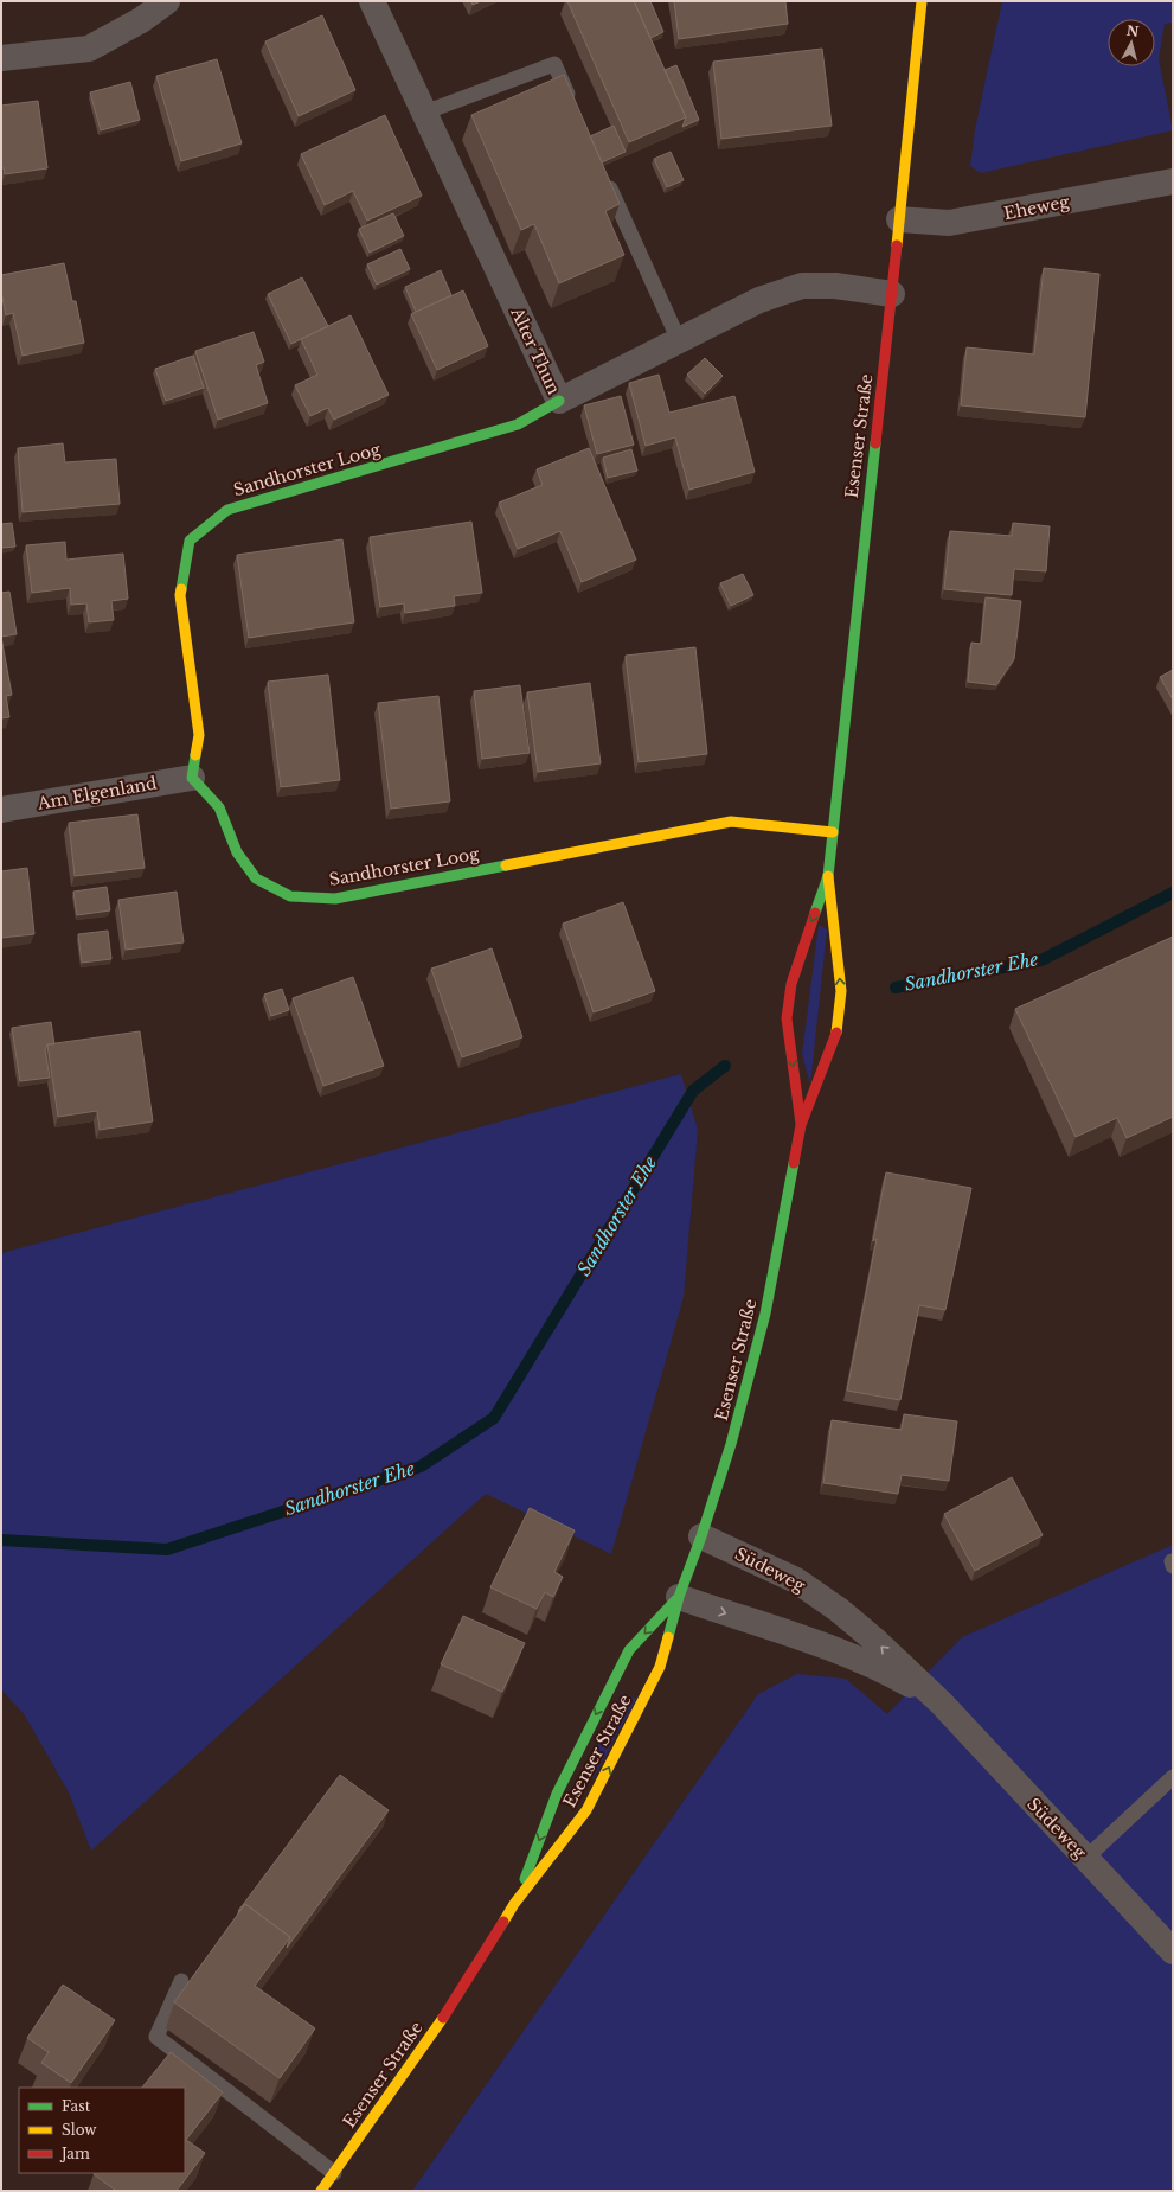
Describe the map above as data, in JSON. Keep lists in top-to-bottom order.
{
  "streets": {
    "main road": ["Esenser Straße", "Sandhorster Loog"],
    "street": [
      "Eheweg",
      "Alter Thun",
      "Am Elgenland",
      "Südeweg"
    ]
  },
  "crossings": [
    ["Eheweg", "Esenser Straße"],
    ["Alter Thun", "Esenser Straße"],
    ["Alter Thun", "Sandhorster Loog"],
    ["Esenser Straße", "Sandhorster Loog"],
    ["Esenser Straße", "Südeweg"],
    ["Sandhorster Loog", "Am Elgenland"]
  ],
  "water": ["Sandhorster Ehe"],
  "legend": ["Fast", "Slow", "Jam"],
  "north": "top"
}
